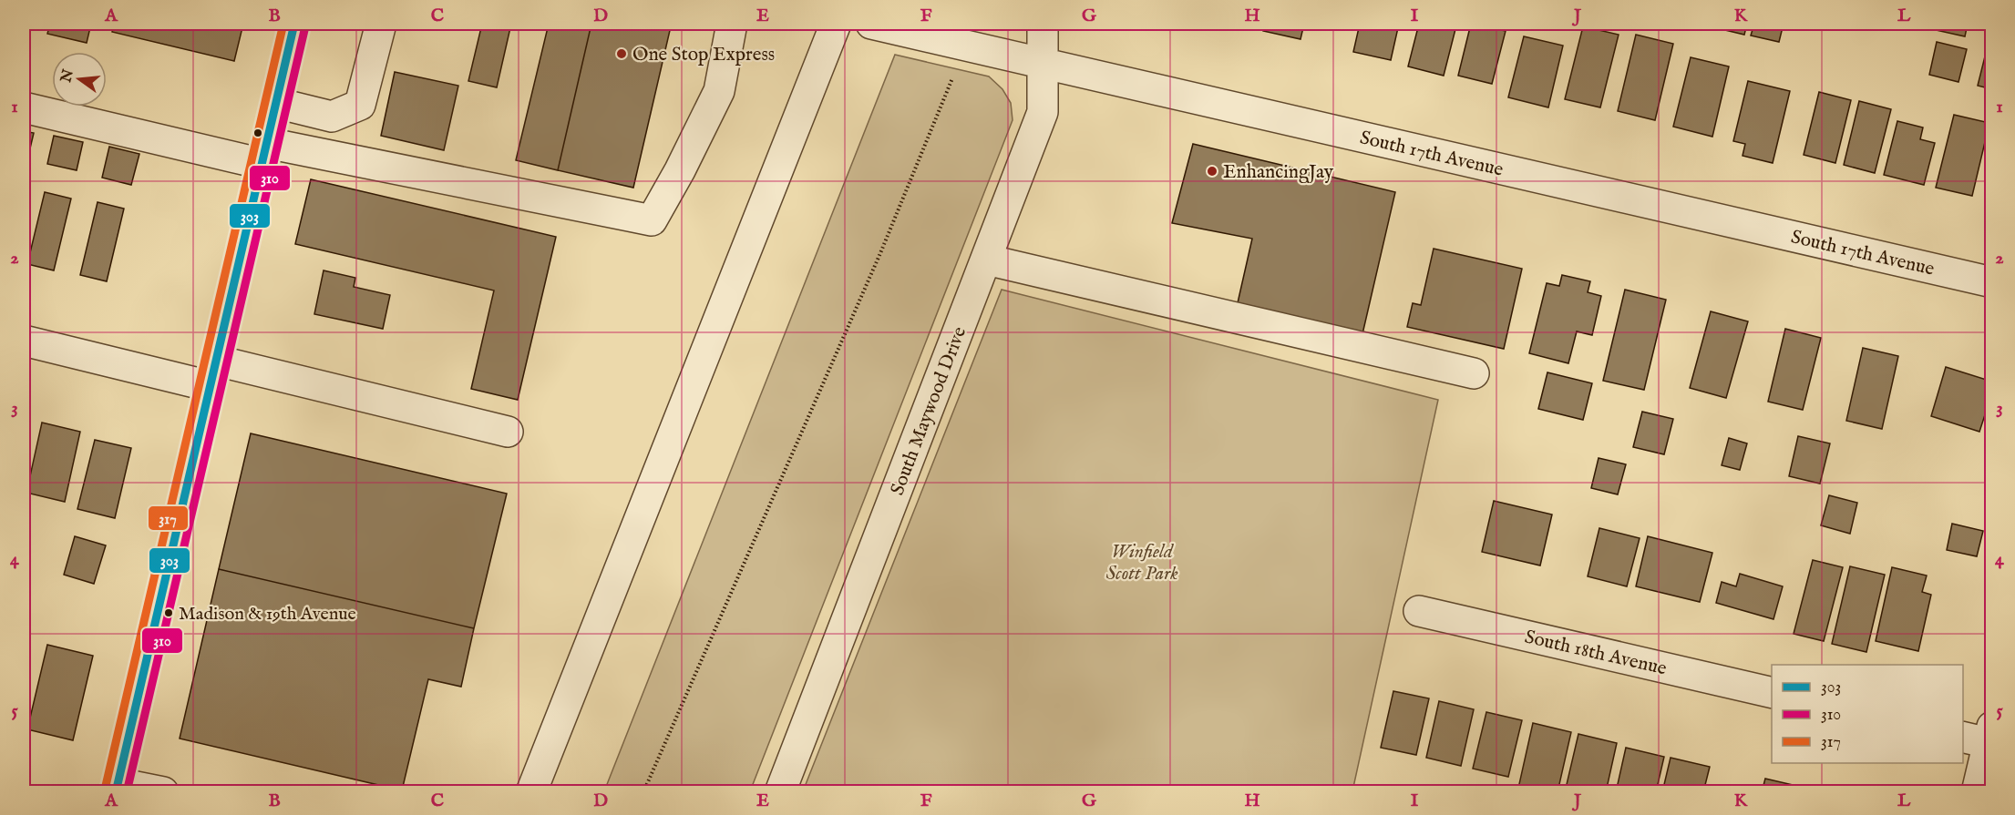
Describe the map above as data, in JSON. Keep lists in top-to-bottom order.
{
  "streets": {
    "street": ["South 17th Avenue", "South Maywood Drive", "South 18th Avenue"]
  },
  "crossings": [
    ["South 17th Avenue", "South Maywood Drive"]
  ],
  "parks": ["Winfield Scott Park"],
  "places": ["One Stop Express", "EnhancingJay", "Madison & 19th Avenue"],
  "lines": ["transit line 303", "transit line 317", "transit line 310"],
  "legend": ["303", "310", "317"],
  "north": "left",
  "grid": {
    "columns": [
      "A",
      "B",
      "C",
      "D",
      "E",
      "F",
      "G",
      "H",
      "I",
      "J",
      "K",
      "L"
    ],
    "rows": [
      "1",
      "2",
      "3",
      "4",
      "5"
    ]
  }
}
